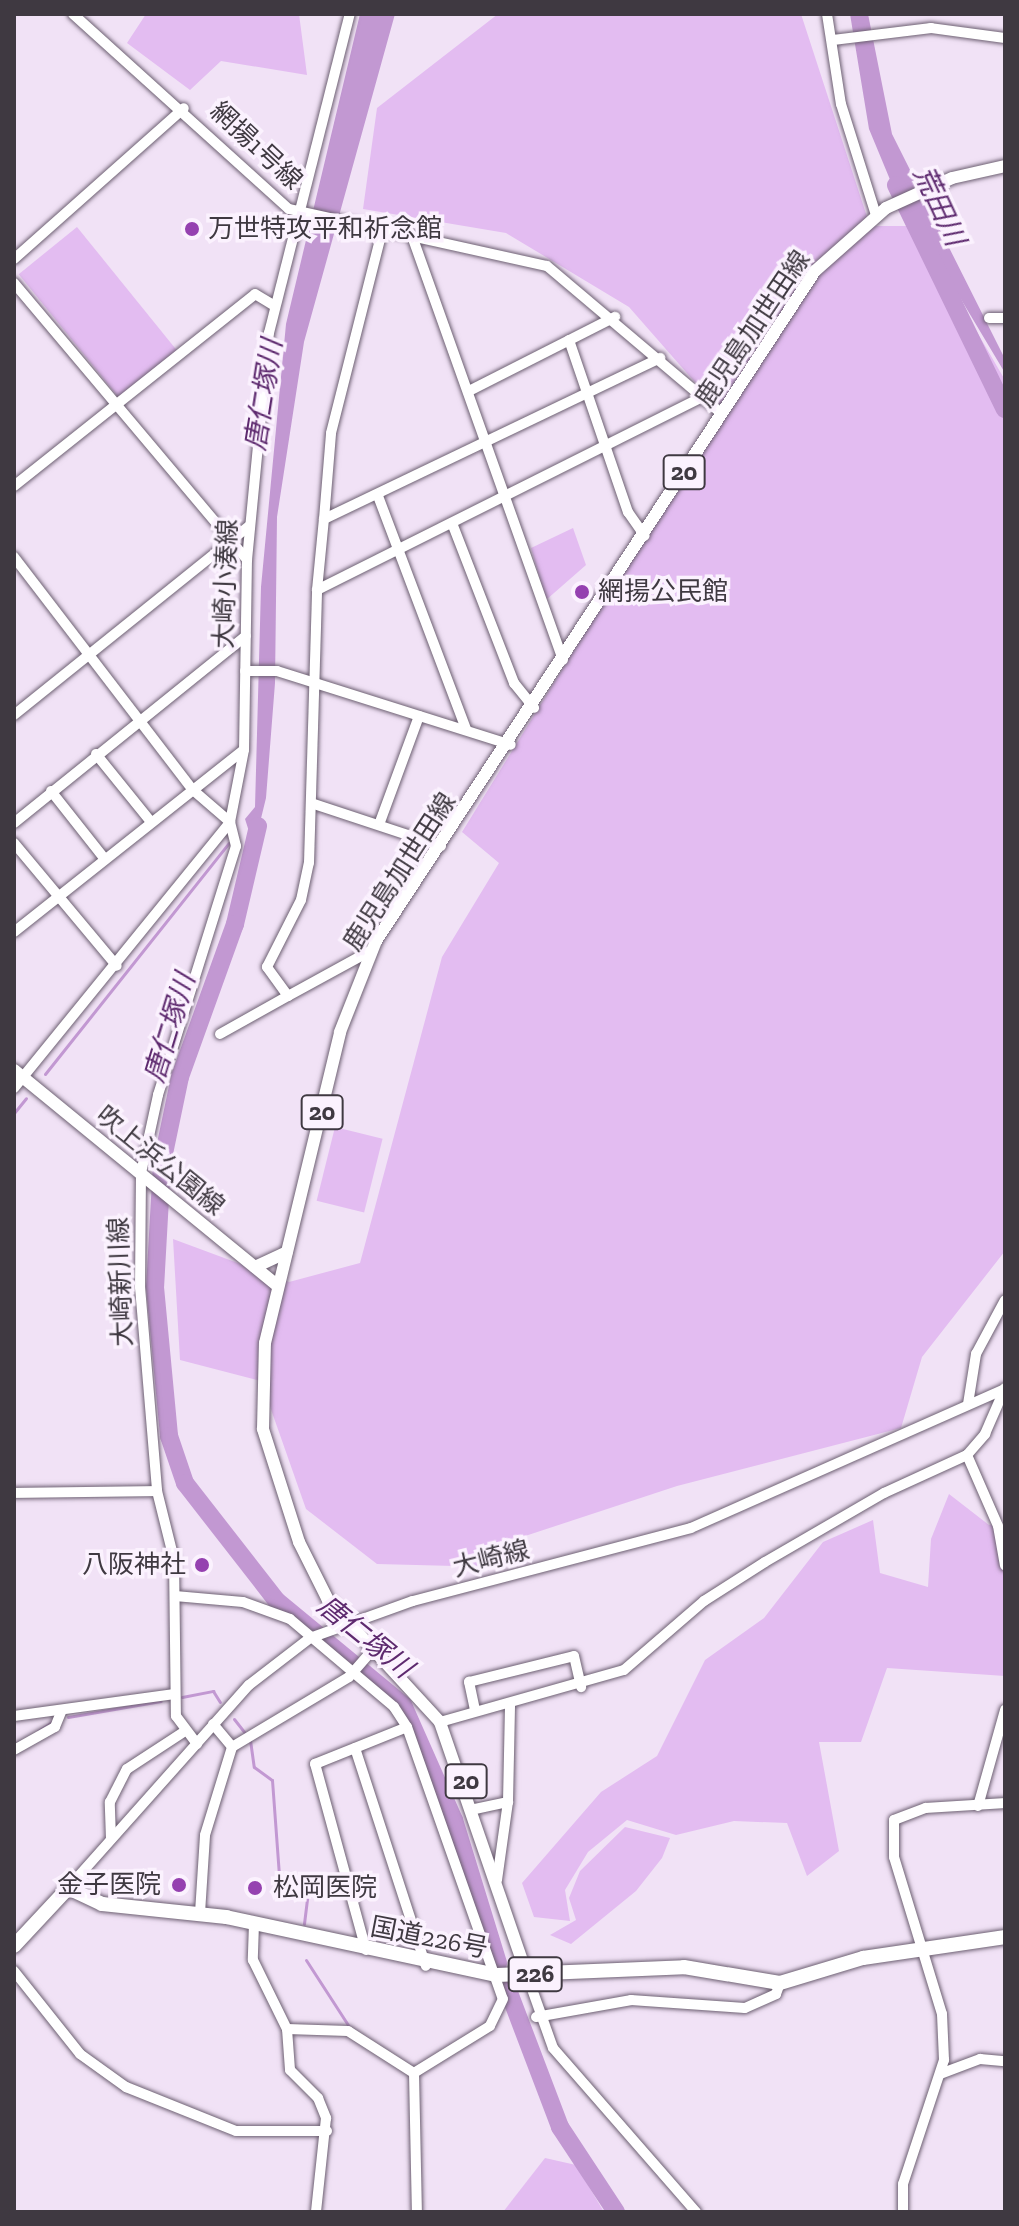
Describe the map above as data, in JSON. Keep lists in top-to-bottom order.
{
  "streets": {
    "highway": ["国道226号", "226"],
    "main road": ["鹿児島加世田線", "20", "吹上浜公園線"],
    "street": [
      "網揚1号線",
      "大崎小湊線",
      "大崎新川線",
      "大崎線"
    ]
  },
  "crossings": [
    ["網揚1号線", "鹿児島加世田線"],
    ["網揚1号線", "大崎小湊線"],
    ["鹿児島加世田線", "吹上浜公園線"],
    ["鹿児島加世田線", "大崎線"],
    ["鹿児島加世田線", "国道226号"],
    ["大崎小湊線", "吹上浜公園線"],
    ["大崎小湊線", "大崎新川線"],
    ["吹上浜公園線", "大崎新川線"],
    ["大崎線", "国道226号"]
  ],
  "water": ["荒田川", "唐仁塚川"],
  "places": [
    "万世特攻平和祈念館",
    "網揚公民館",
    "八阪神社",
    "金子医院",
    "松岡医院"
  ]
}
